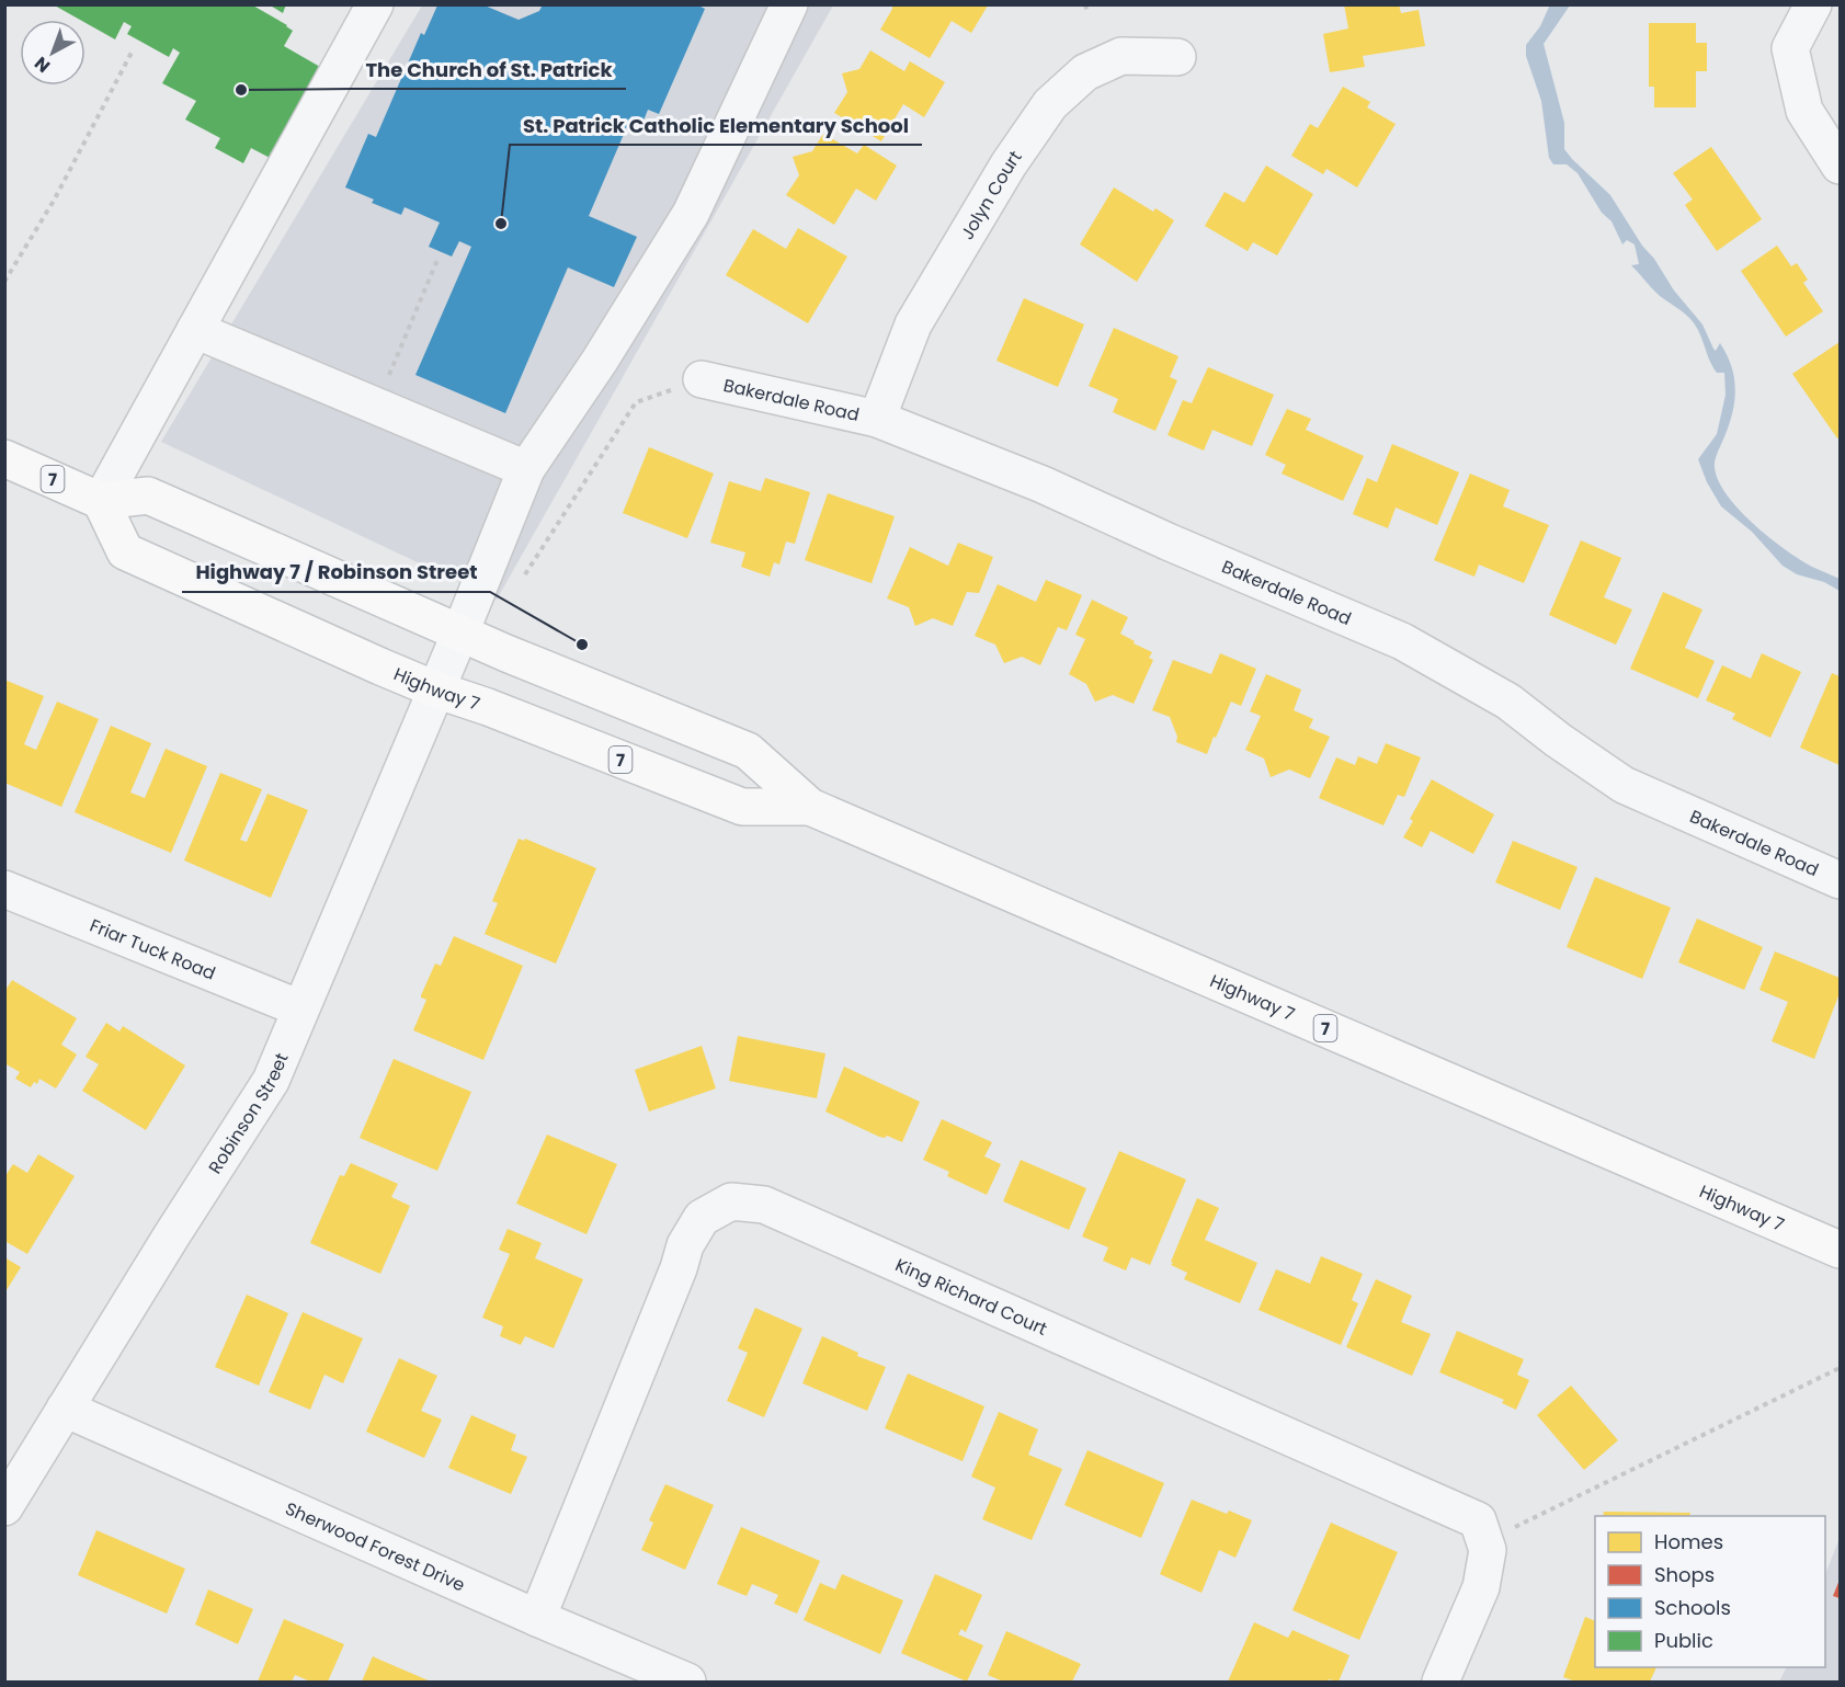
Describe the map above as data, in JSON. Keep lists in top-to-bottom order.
{
  "streets": {
    "main road": ["7", "Highway 7"],
    "street": [
      "Jolyn Court",
      "Bakerdale Road",
      "Friar Tuck Road",
      "Robinson Street",
      "King Richard Court",
      "Sherwood Forest Drive"
    ]
  },
  "crossings": [
    ["Jolyn Court", "Bakerdale Road"],
    ["7", "Highway 7"],
    ["Highway 7", "Robinson Street"],
    ["Friar Tuck Road", "Robinson Street"],
    ["Robinson Street", "Sherwood Forest Drive"],
    ["King Richard Court", "Sherwood Forest Drive"]
  ],
  "places": ["The Church of St. Patrick", "St. Patrick Catholic Elementary School", "Highway 7 / Robinson Street"],
  "legend": [
    "Homes",
    "Shops",
    "Schools",
    "Public"
  ],
  "north": "bottom left"
}
